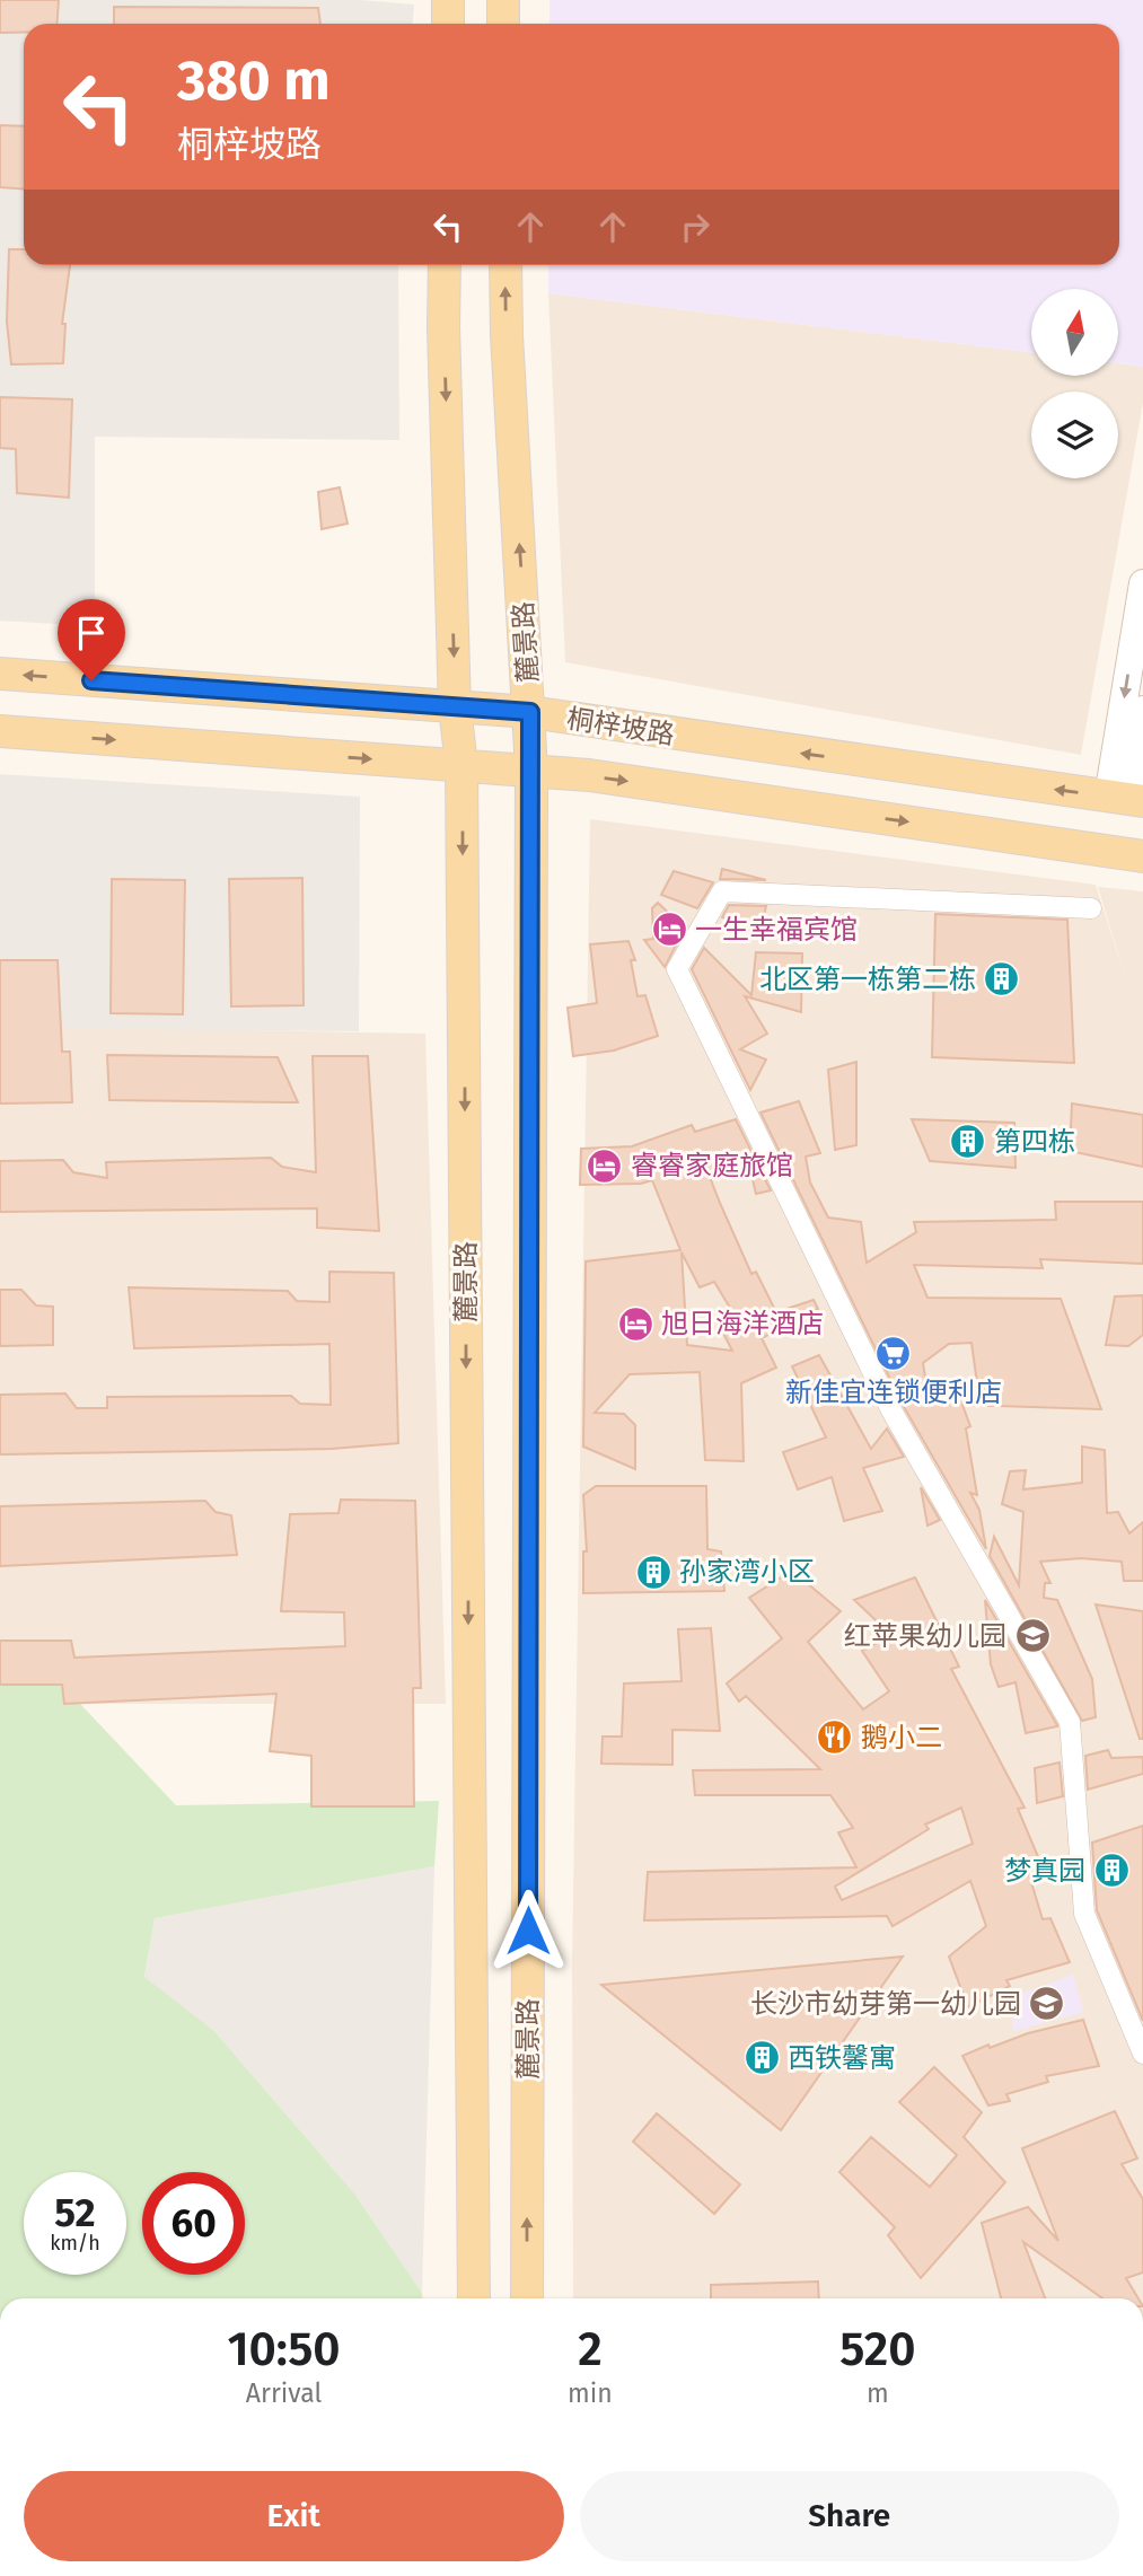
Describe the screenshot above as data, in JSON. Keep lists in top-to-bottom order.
{
  "streets": {
    "main road": ["麓景路", "桐梓坡路"]
  },
  "crossings": [
    ["麓景路", "桐梓坡路"]
  ],
  "places": {
    "hotel": ["一生幸福宾馆", "睿睿家庭旅馆", "旭日海洋酒店"],
    "building": [
      "北区第一栋第二栋",
      "第四栋",
      "孙家湾小区",
      "梦真园",
      "西铁馨寓"
    ],
    "supermarket": ["新佳宜连锁便利店"],
    "school or university": ["红苹果幼儿园", "长沙市幼芽第一幼儿园"],
    "restaurant": ["鹅小二"]
  },
  "north": "top",
  "page": {
    "turn": ["380 m", "桐梓坡路"],
    "speed": "52 km/h",
    "limit": "60",
    "eta": [
      "10:50",
      "Arrival",
      "2",
      "min",
      "520",
      "m"
    ],
    "buttons": ["Exit", "Share"]
  }
}
